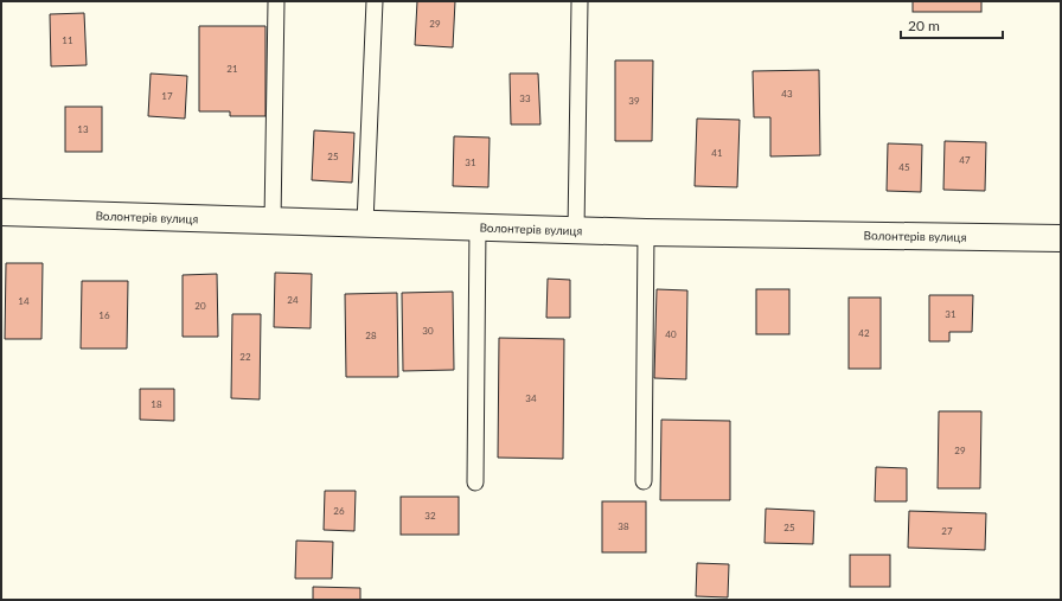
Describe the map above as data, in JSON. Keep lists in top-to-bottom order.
{
  "streets": {
    "street": ["Волонтерів вулиця"]
  },
  "house_numbers": [
    "29",
    "11",
    "21",
    "43",
    "17",
    "33",
    "39",
    "13",
    "41",
    "25",
    "47",
    "31",
    "45",
    "24",
    "14",
    "20",
    "31",
    "16",
    "30",
    "42",
    "40",
    "28",
    "22",
    "34",
    "18",
    "29",
    "26",
    "32",
    "38",
    "25",
    "27"
  ],
  "scale_bar": "20 m"
}
